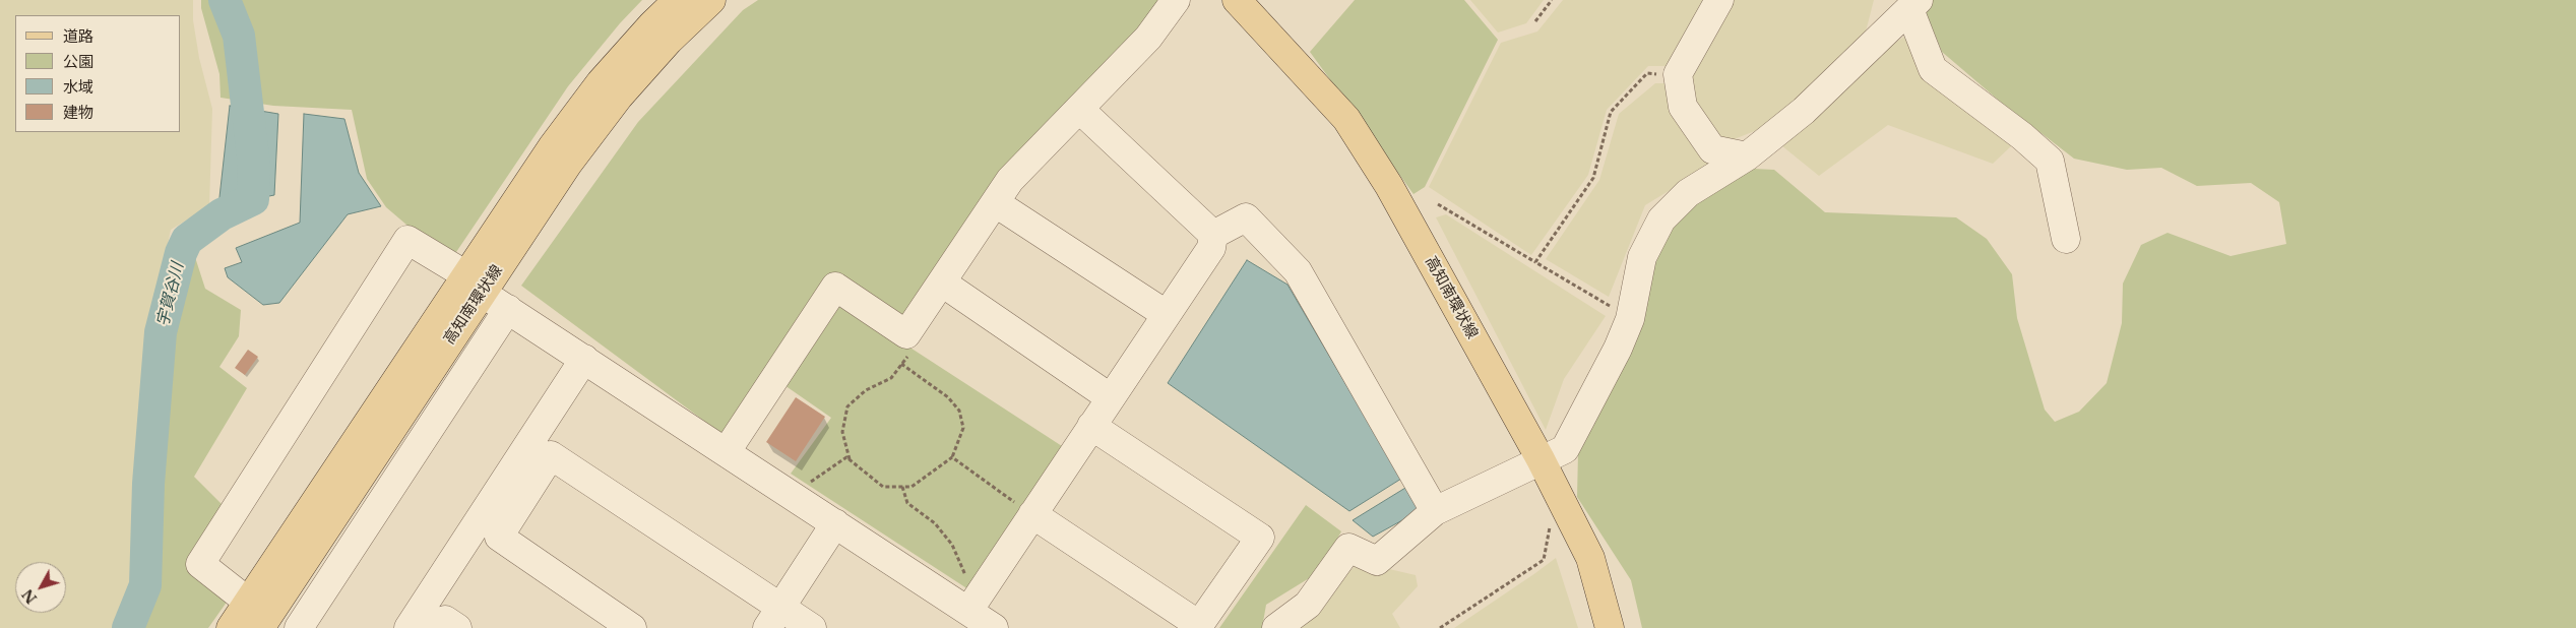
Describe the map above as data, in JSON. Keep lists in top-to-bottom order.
{
  "streets": {
    "main road": ["高知南環状線"]
  },
  "water": ["宇賀谷川"],
  "legend": [
    "道路",
    "公園",
    "水域",
    "建物"
  ],
  "north": "bottom left"
}
